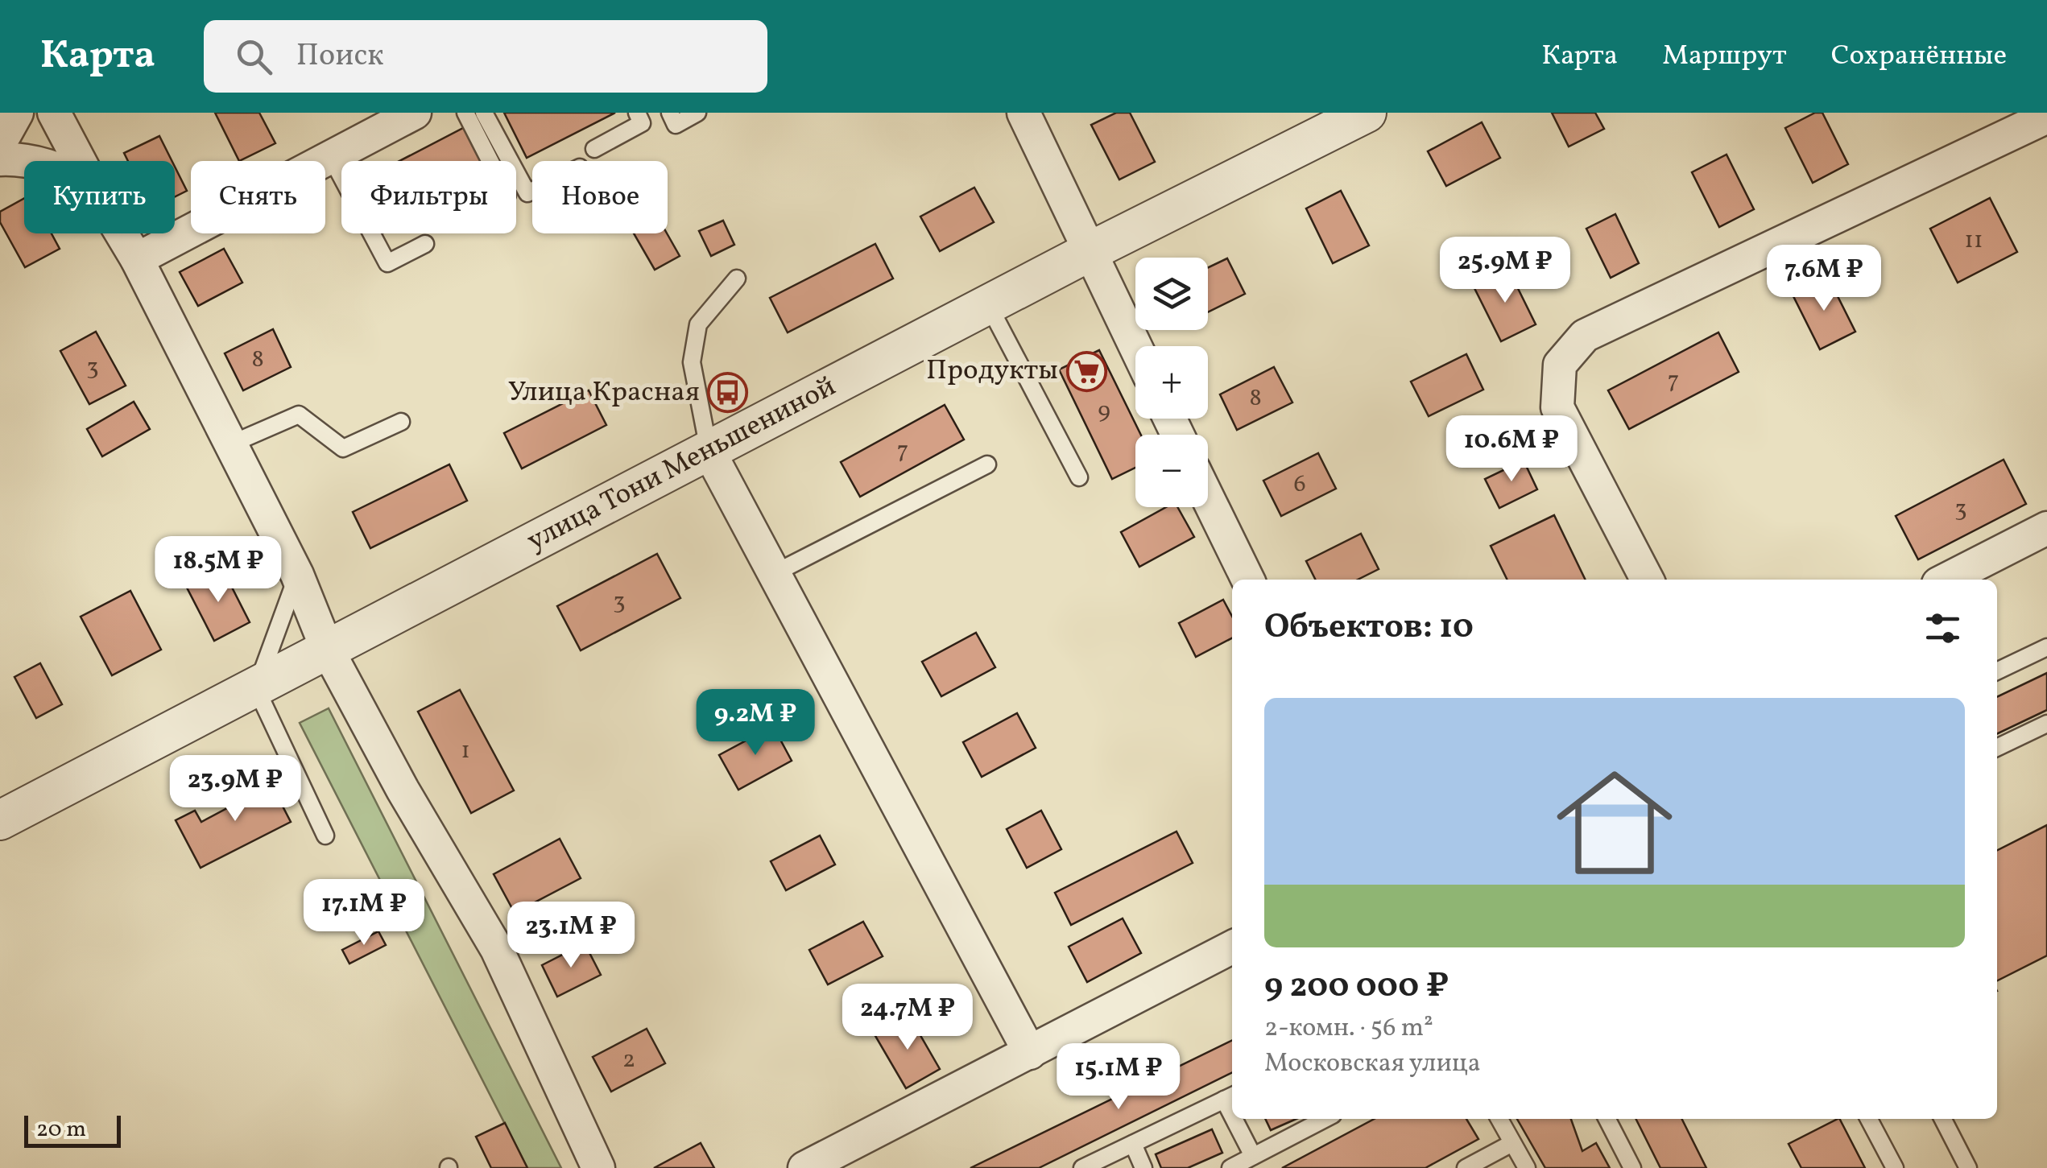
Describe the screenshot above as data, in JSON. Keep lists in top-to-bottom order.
{
  "streets": {
    "street": ["улица Тони Меньшениной"]
  },
  "places": {
    "supermarket": ["Продукты"],
    "bus stop": ["Улица Красная"]
  },
  "house_numbers": [
    "11",
    "8",
    "3",
    "7",
    "8",
    "9",
    "7",
    "6",
    "3",
    "3",
    "1",
    "2"
  ],
  "scale_bar": "20 m",
  "page": {
    "header": "Карта",
    "search": "Поиск",
    "nav": ["Карта", "Маршрут", "Сохранённые"],
    "chip": [
      "Купить",
      "Снять",
      "Фильтры",
      "Новое"
    ],
    "price": [
      "25.9M ₽",
      "7.6M ₽",
      "10.6M ₽",
      "18.5M ₽",
      "9.2M ₽",
      "23.9M ₽",
      "17.1M ₽",
      "23.1M ₽",
      "24.7M ₽",
      "15.1M ₽"
    ],
    "map_buttons": ["+", "−"],
    "heading": "Объектов: 10",
    "list": [
      {
        "name": "9 200 000 ₽",
        "note": "2-комн. · 56 m² · Московская улица"
      }
    ],
    "scale": "20 m"
  }
}
